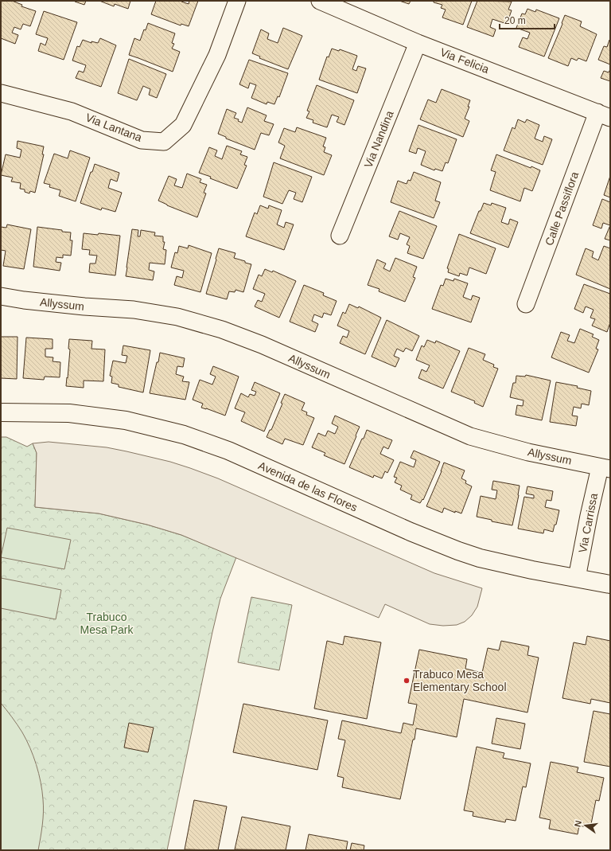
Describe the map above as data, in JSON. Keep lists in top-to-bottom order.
{
  "streets": {
    "street": [
      "Via Felicia",
      "Via Lantana",
      "Via Nandina",
      "Calle Passiflora",
      "Allyssum",
      "Avenida de las Flores",
      "Via Carrissa"
    ]
  },
  "crossings": [
    ["Via Felicia", "Via Nandina"],
    ["Via Felicia", "Calle Passiflora"],
    ["Allyssum", "Via Carrissa"],
    ["Avenida de las Flores", "Via Carrissa"]
  ],
  "parks": ["Trabuco Mesa Park"],
  "places": ["Trabuco Mesa Elementary School"],
  "scale_bar": "20 m",
  "north": "left"
}
